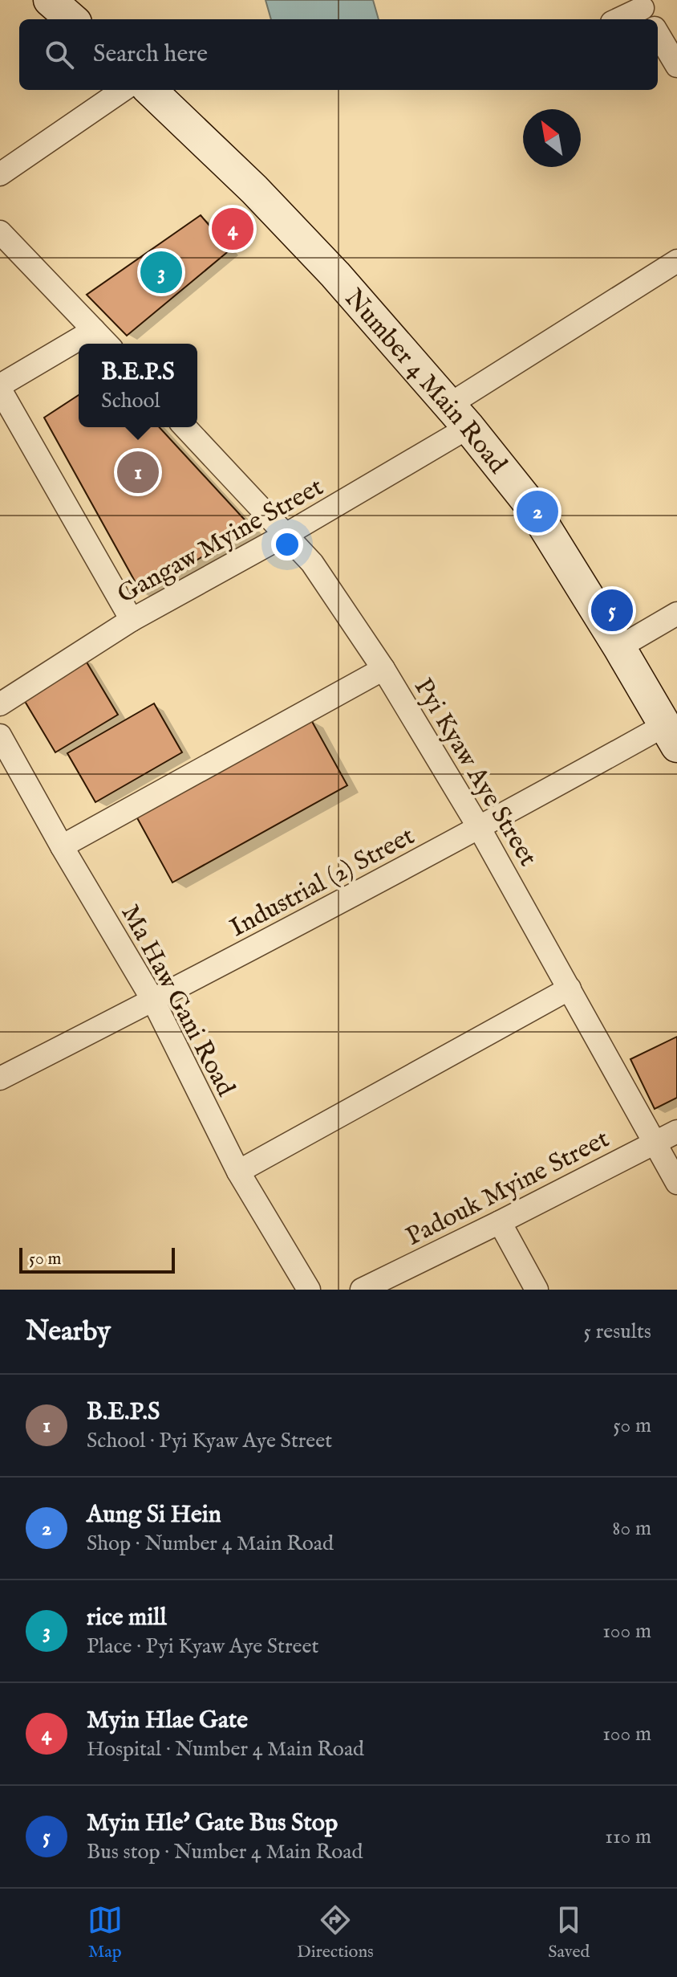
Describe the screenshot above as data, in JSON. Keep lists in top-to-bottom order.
{
  "streets": {
    "main road": ["Number 4 Main Road"],
    "street": [
      "Gangaw Myine Street",
      "Pyi Kyaw Aye Street",
      "Industrial (2) Street",
      "Ma Haw Gani Road",
      "Padouk Myine Street"
    ]
  },
  "crossings": [
    ["Number 4 Main Road", "Gangaw Myine Street"],
    ["Number 4 Main Road", "Industrial (2) Street"],
    ["Gangaw Myine Street", "Pyi Kyaw Aye Street"],
    ["Pyi Kyaw Aye Street", "Industrial (2) Street"],
    ["Pyi Kyaw Aye Street", "Padouk Myine Street"],
    ["Industrial (2) Street", "Ma Haw Gani Road"]
  ],
  "scale_bar": "50 m",
  "north": "top left",
  "page": {
    "search": "Search here",
    "pins": [
      "4",
      "3",
      "1",
      "2",
      "5"
    ],
    "popup": ["B.E.P.S", "School"],
    "scale": "50 m",
    "heading": ["Nearby", "5 results"],
    "list": [
      {
        "mark": "1",
        "name": "B.E.P.S",
        "note": "School · Pyi Kyaw Aye Street",
        "value": "50 m"
      },
      {
        "mark": "2",
        "name": "Aung Si Hein",
        "note": "Shop · Number 4 Main Road",
        "value": "80 m"
      },
      {
        "mark": "3",
        "name": "rice mill",
        "note": "Place · Pyi Kyaw Aye Street",
        "value": "100 m"
      },
      {
        "mark": "4",
        "name": "Myin Hlae Gate",
        "note": "Hospital · Number 4 Main Road",
        "value": "100 m"
      },
      {
        "mark": "5",
        "name": "Myin Hle' Gate Bus Stop",
        "note": "Bus stop · Number 4 Main Road",
        "value": "110 m"
      }
    ],
    "nav": ["Map", "Directions", "Saved"]
  }
}
